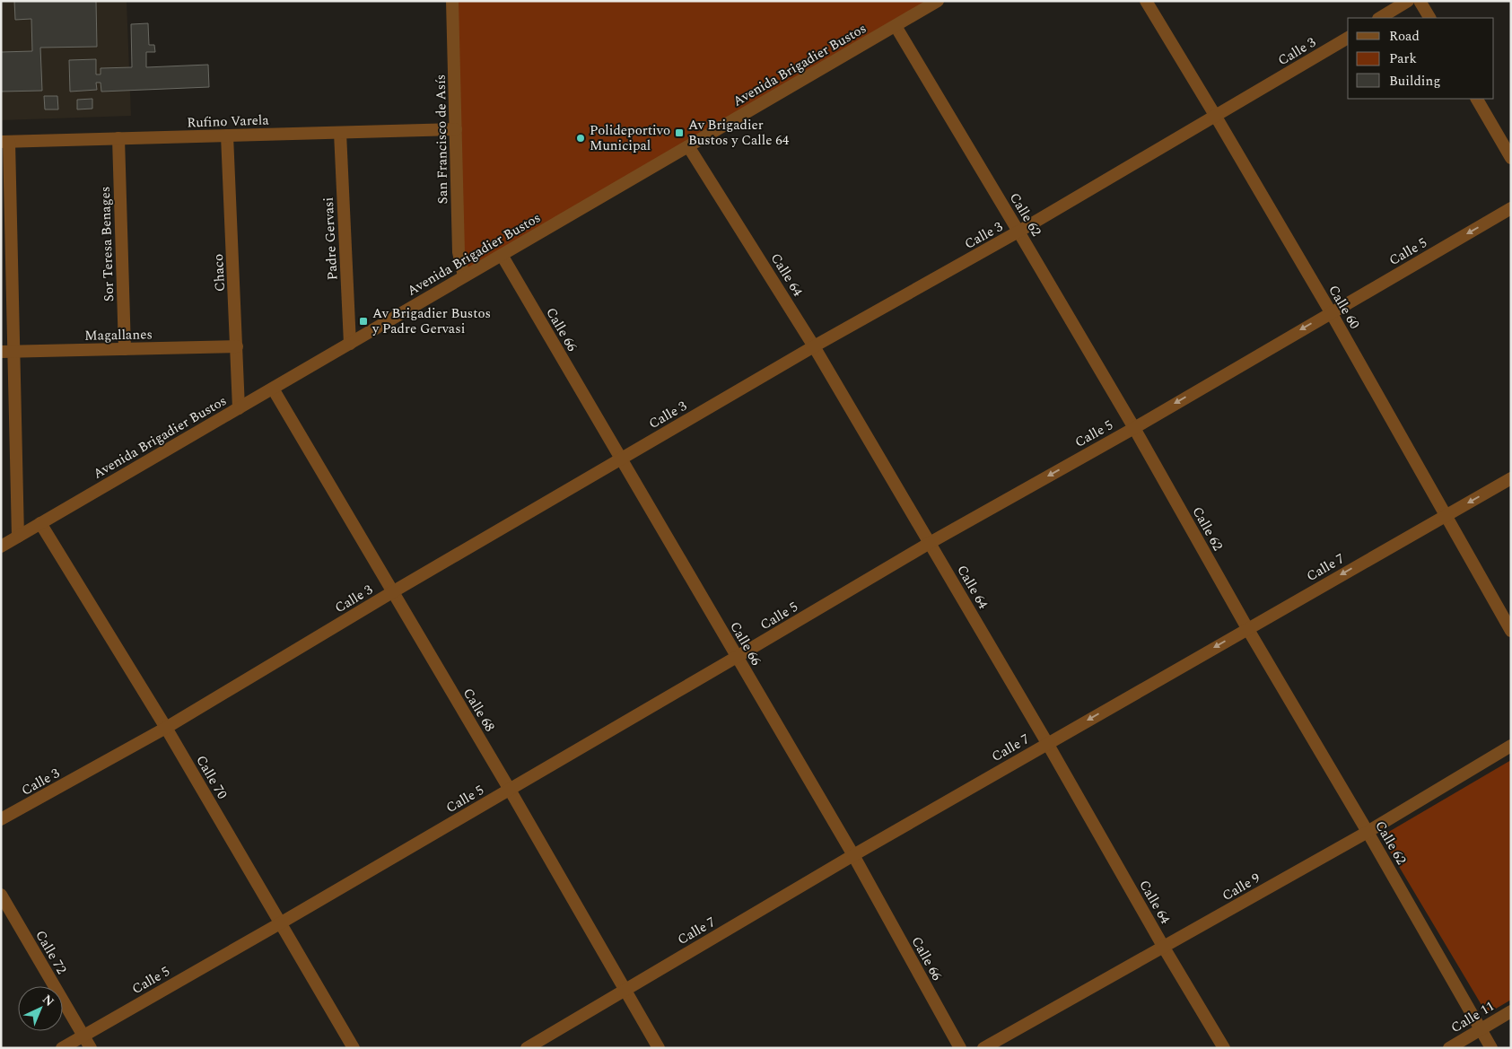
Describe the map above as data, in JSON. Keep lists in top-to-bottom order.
{
  "streets": {
    "street": [
      "Calle 3",
      "Avenida Brigadier Bustos",
      "Rufino Varela",
      "San Francisco de Asís",
      "Calle 62",
      "Padre Gervasi",
      "Sor Teresa Benages",
      "Calle 5",
      "Chaco",
      "Calle 64",
      "Calle 60",
      "Calle 66",
      "Magallanes",
      "Calle 7",
      "Calle 68",
      "Calle 70",
      "Calle 9",
      "Calle 72",
      "Calle 11"
    ]
  },
  "crossings": [
    ["Calle 3", "Calle 62"],
    ["Calle 3", "Calle 64"],
    ["Calle 3", "Calle 60"],
    ["Calle 3", "Calle 66"],
    ["Calle 3", "Calle 68"],
    ["Calle 3", "Calle 70"],
    ["Avenida Brigadier Bustos", "San Francisco de Asís"],
    ["Avenida Brigadier Bustos", "Calle 62"],
    ["Avenida Brigadier Bustos", "Padre Gervasi"],
    ["Avenida Brigadier Bustos", "Chaco"],
    ["Avenida Brigadier Bustos", "Calle 64"],
    ["Avenida Brigadier Bustos", "Calle 66"],
    ["Avenida Brigadier Bustos", "Calle 68"],
    ["Avenida Brigadier Bustos", "Calle 70"],
    ["Rufino Varela", "San Francisco de Asís"],
    ["Rufino Varela", "Padre Gervasi"],
    ["Rufino Varela", "Sor Teresa Benages"],
    ["Rufino Varela", "Chaco"],
    ["Calle 62", "Calle 5"],
    ["Calle 62", "Calle 7"],
    ["Calle 62", "Calle 9"],
    ["Calle 62", "Calle 11"],
    ["Sor Teresa Benages", "Magallanes"],
    ["Calle 5", "Calle 64"],
    ["Calle 5", "Calle 60"],
    ["Calle 5", "Calle 66"],
    ["Calle 5", "Calle 68"],
    ["Calle 5", "Calle 70"],
    ["Calle 5", "Calle 72"],
    ["Chaco", "Magallanes"],
    ["Calle 64", "Calle 7"],
    ["Calle 64", "Calle 9"],
    ["Calle 60", "Calle 7"],
    ["Calle 66", "Calle 7"],
    ["Calle 7", "Calle 68"]
  ],
  "one_way": ["Calle 5", "Calle 7"],
  "places": {
    "transit": ["Av Brigadier Bustos y Calle 64", "Av Brigadier Bustos y Padre Gervasi"],
    "other": ["Polideportivo Municipal"]
  },
  "legend": ["Road", "Park", "Building"],
  "north": "top right"
}
